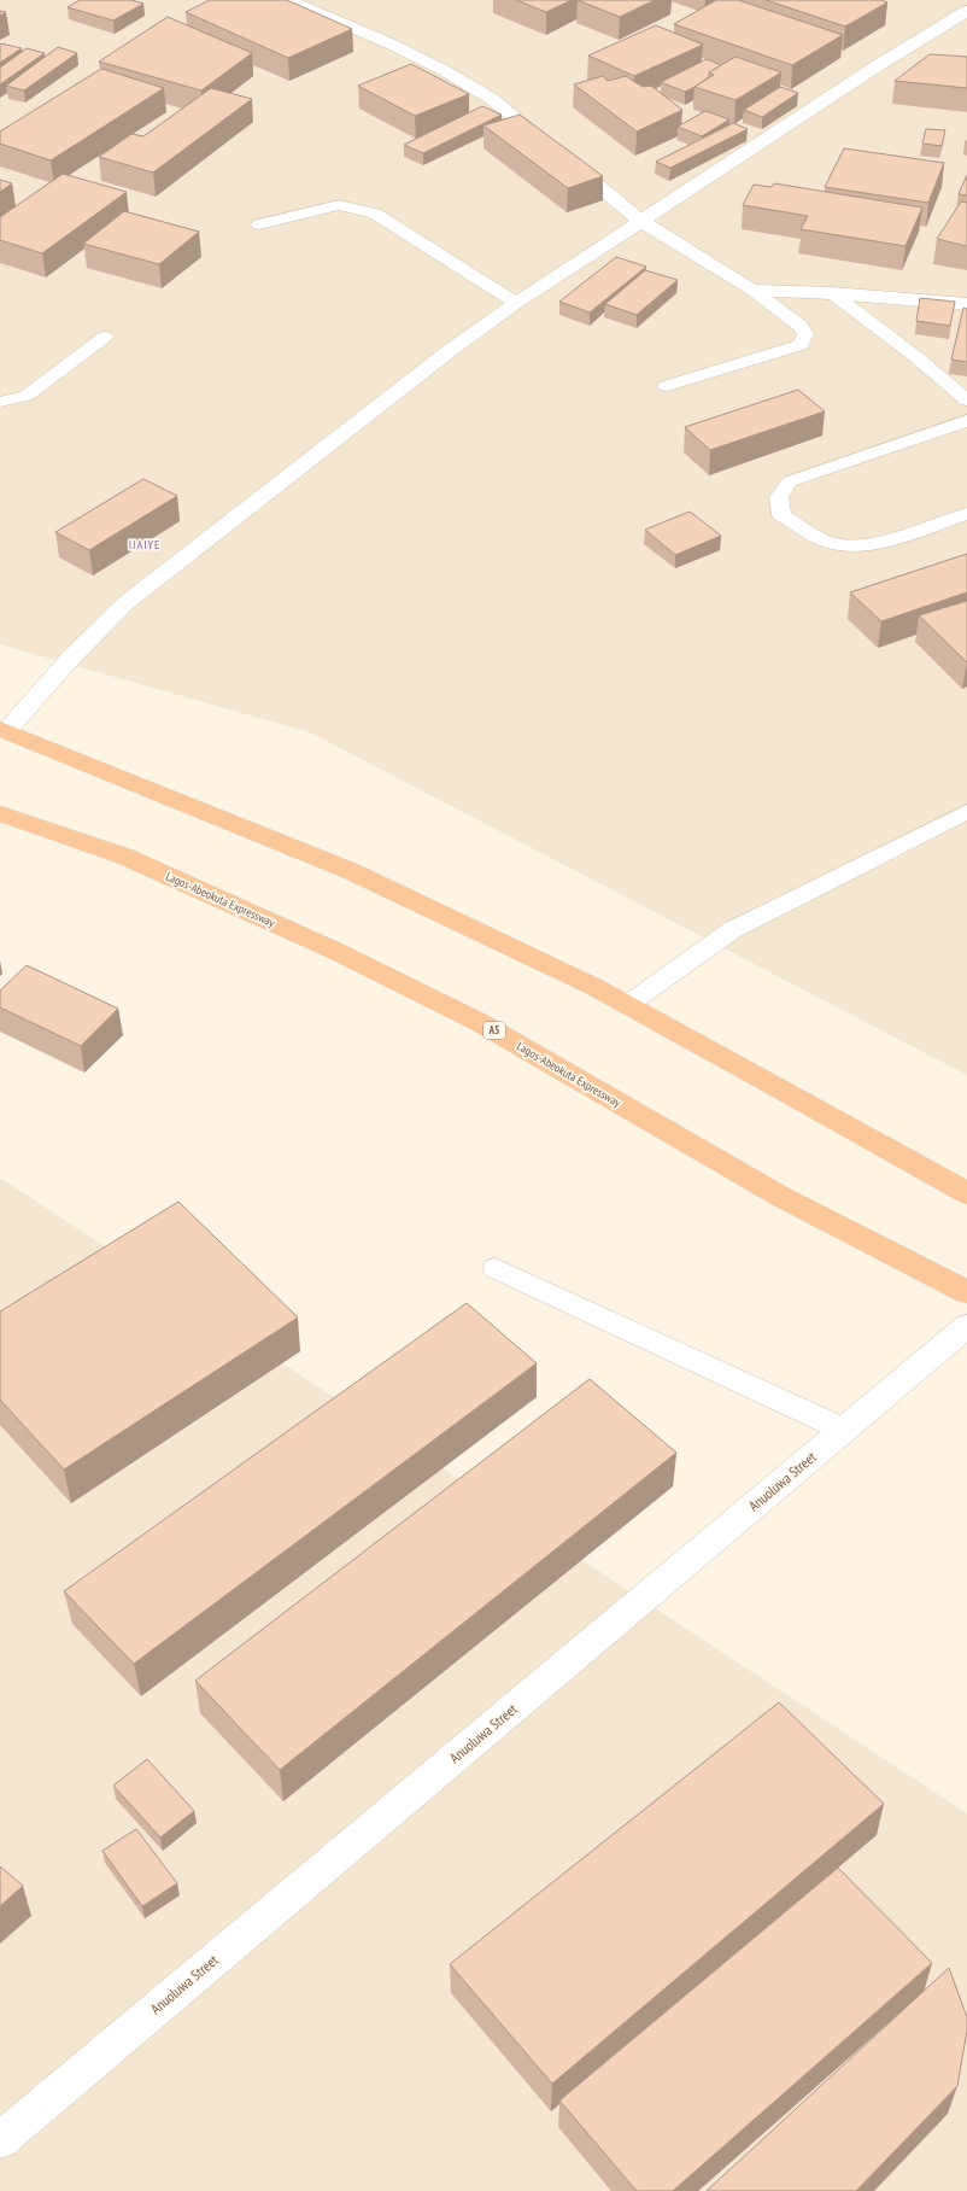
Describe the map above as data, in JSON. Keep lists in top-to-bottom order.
{
  "streets": {
    "highway": ["Lagos-Abeokuta Expressway", "A5"],
    "street": ["Anuoluwa Street"]
  },
  "districts": ["IJAIYE"]
}
